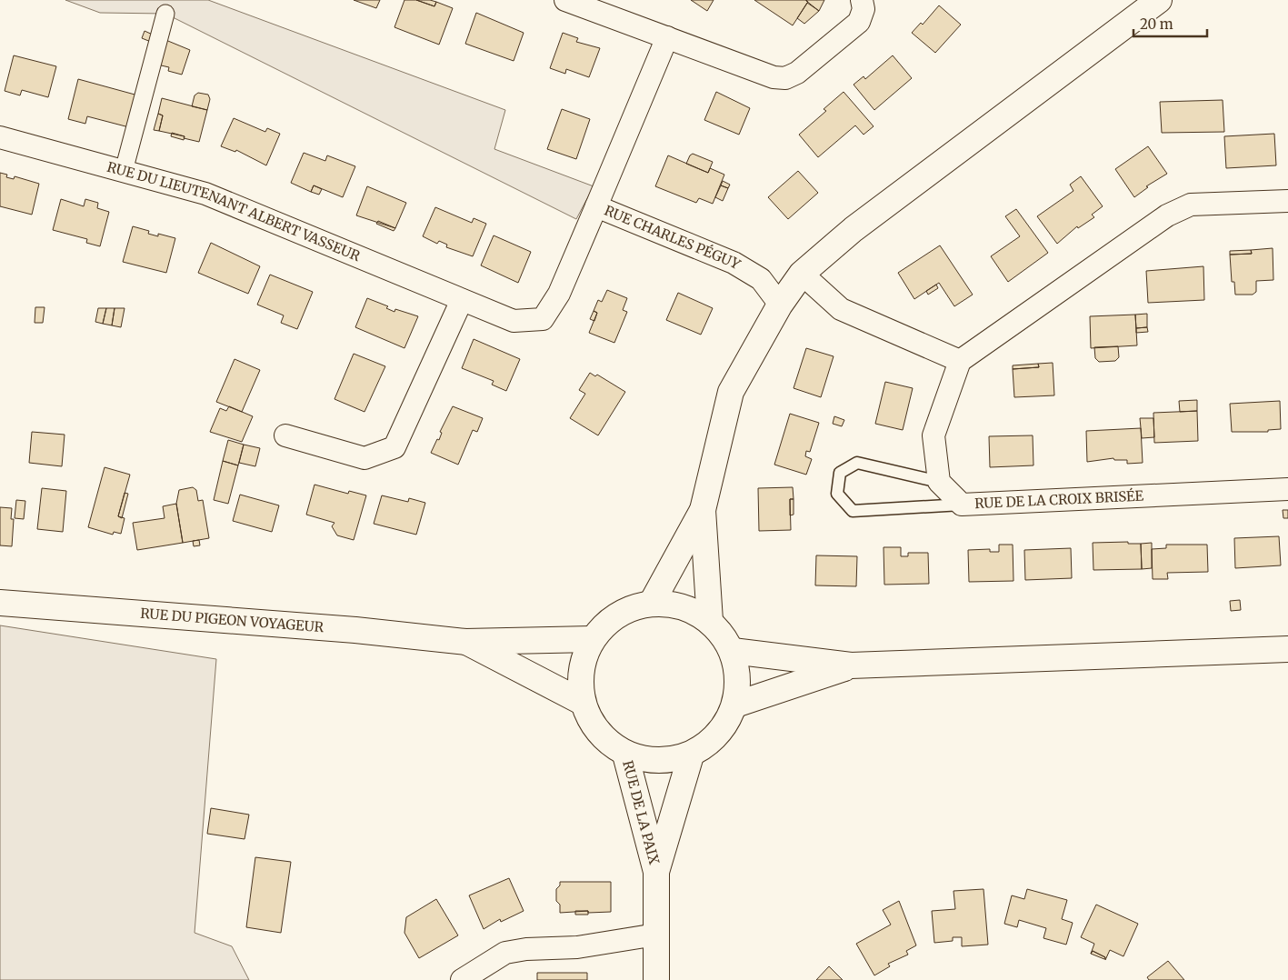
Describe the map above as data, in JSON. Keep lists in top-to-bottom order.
{
  "streets": {
    "main road": ["RUE DU PIGEON VOYAGEUR", "RUE DE LA PAIX"],
    "street": ["RUE DU LIEUTENANT ALBERT VASSEUR", "RUE CHARLES PÉGUY", "RUE DE LA CROIX BRISÉE"]
  },
  "crossings": [
    ["RUE DU LIEUTENANT ALBERT VASSEUR", "RUE CHARLES PÉGUY"],
    ["RUE DU PIGEON VOYAGEUR", "RUE DE LA PAIX"]
  ],
  "scale_bar": "20 m"
}
